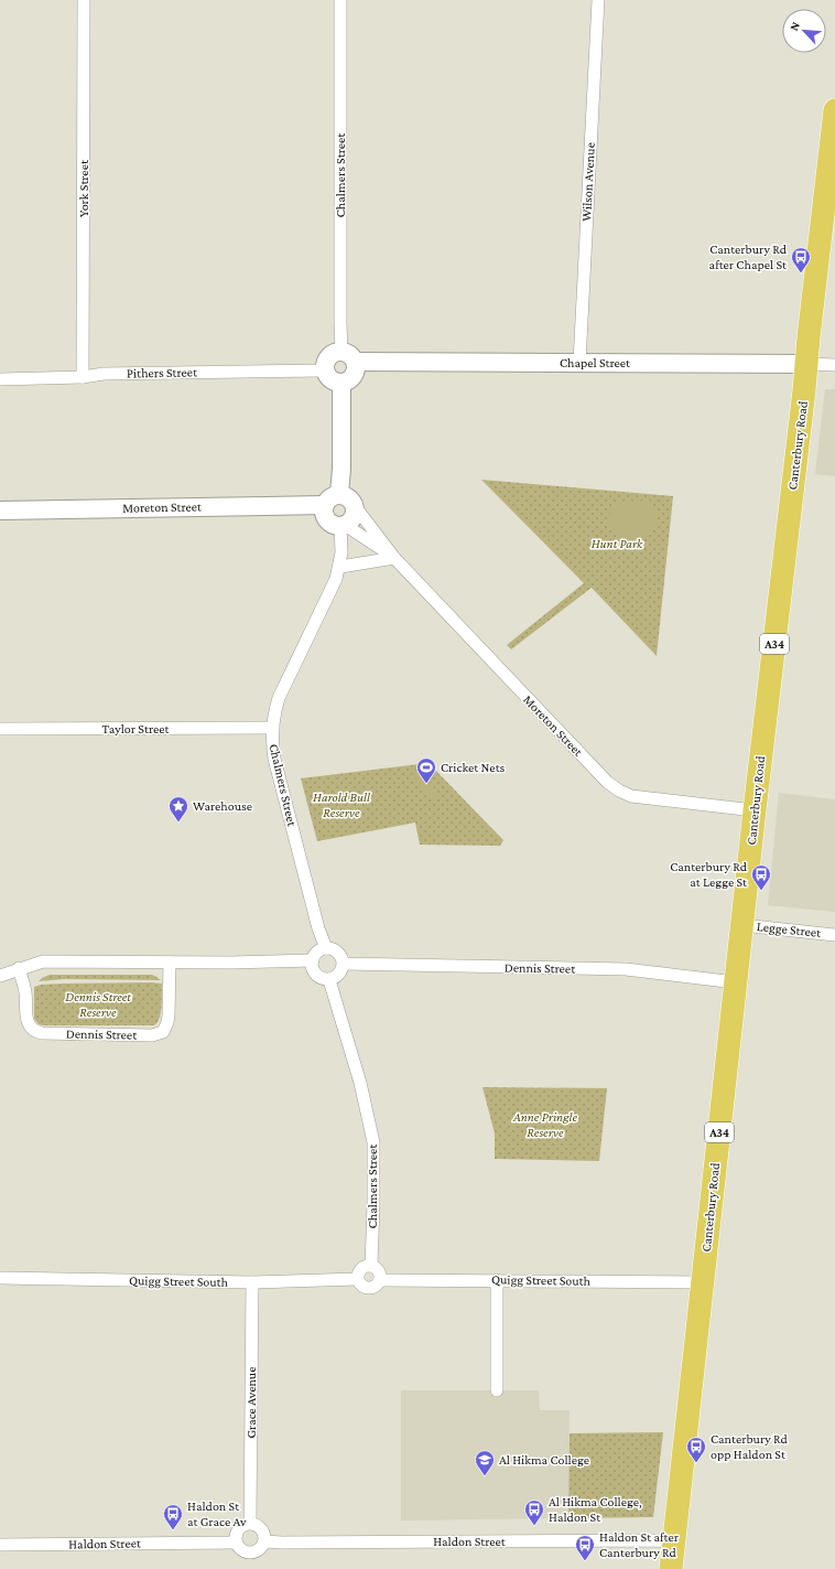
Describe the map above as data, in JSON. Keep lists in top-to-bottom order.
{
  "streets": {
    "highway": ["Canterbury Road", "A34"],
    "street": [
      "Chalmers Street",
      "Wilson Avenue",
      "York Street",
      "Chapel Street",
      "Pithers Street",
      "Moreton Street",
      "Taylor Street",
      "Legge Street",
      "Dennis Street",
      "Quigg Street South",
      "Grace Avenue",
      "Haldon Street"
    ]
  },
  "crossings": [
    ["Chalmers Street", "Chapel Street"],
    ["Chalmers Street", "Pithers Street"],
    ["Chalmers Street", "Moreton Street"],
    ["Chalmers Street", "Taylor Street"],
    ["Chalmers Street", "Dennis Street"],
    ["Chalmers Street", "Quigg Street South"],
    ["Wilson Avenue", "Chapel Street"],
    ["York Street", "Pithers Street"],
    ["Chapel Street", "Pithers Street"],
    ["Chapel Street", "Canterbury Road"],
    ["Canterbury Road", "Moreton Street"],
    ["Canterbury Road", "Legge Street"],
    ["Canterbury Road", "Dennis Street"],
    ["Canterbury Road", "Quigg Street South"],
    ["Canterbury Road", "Haldon Street"],
    ["Quigg Street South", "Grace Avenue"],
    ["Grace Avenue", "Haldon Street"]
  ],
  "parks": [
    "Hunt Park",
    "Harold Bull Reserve",
    "Dennis Street Reserve",
    "Anne Pringle Reserve"
  ],
  "places": {
    "bus stop": [
      "Canterbury Rd after Chapel St",
      "Canterbury Rd at Legge St",
      "Canterbury Rd opp Haldon St",
      "Al Hikma College, Haldon St",
      "Haldon St at Grace Av",
      "Haldon St after Canterbury Rd"
    ],
    "sports": ["Cricket Nets"],
    "place": ["Warehouse"],
    "school or university": ["Al Hikma College"]
  },
  "north": "top left"
}
